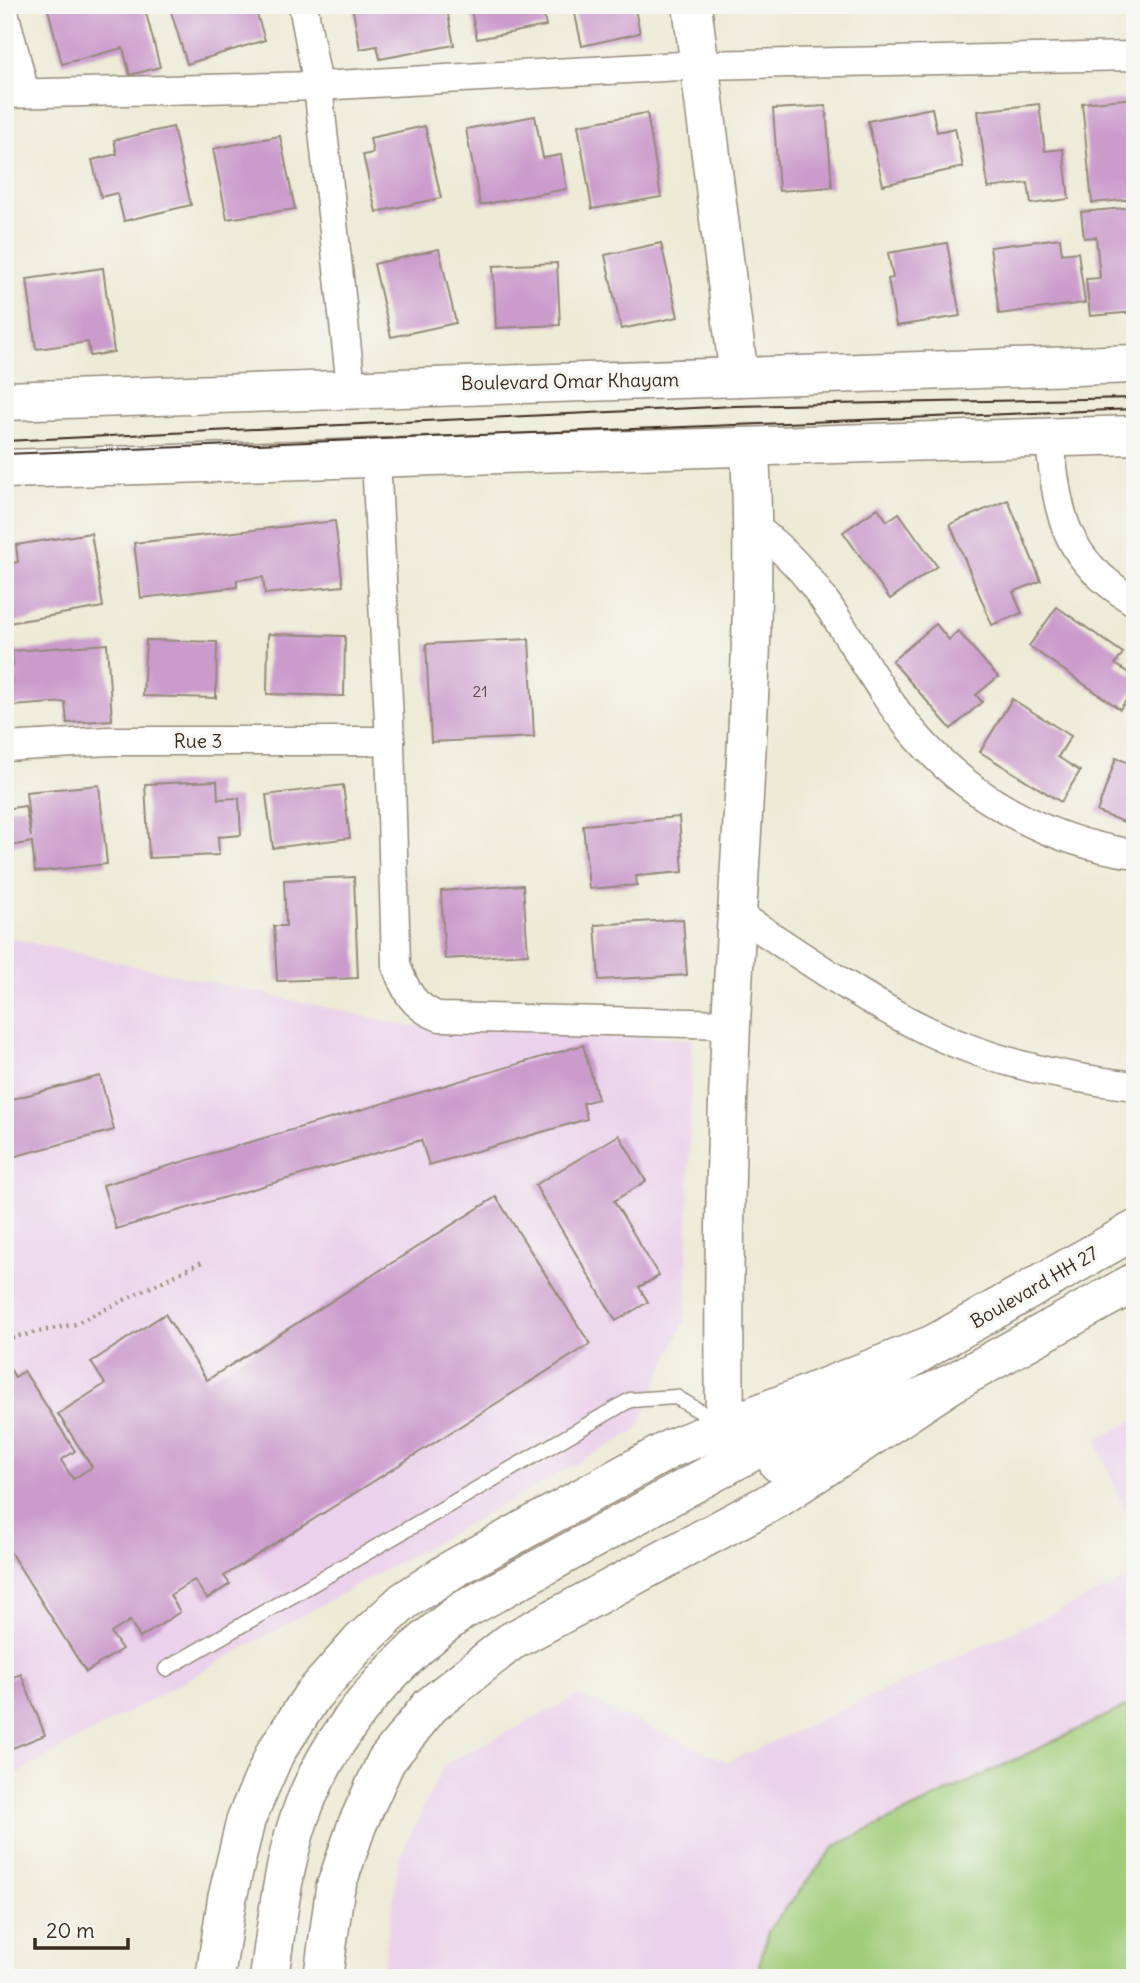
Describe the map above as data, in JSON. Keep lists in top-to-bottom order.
{
  "streets": {
    "main road": ["Boulevard Omar Khayam", "Boulevard HH 27"],
    "street": ["Rue 3"]
  },
  "house_numbers": ["21"],
  "scale_bar": "20 m"
}
